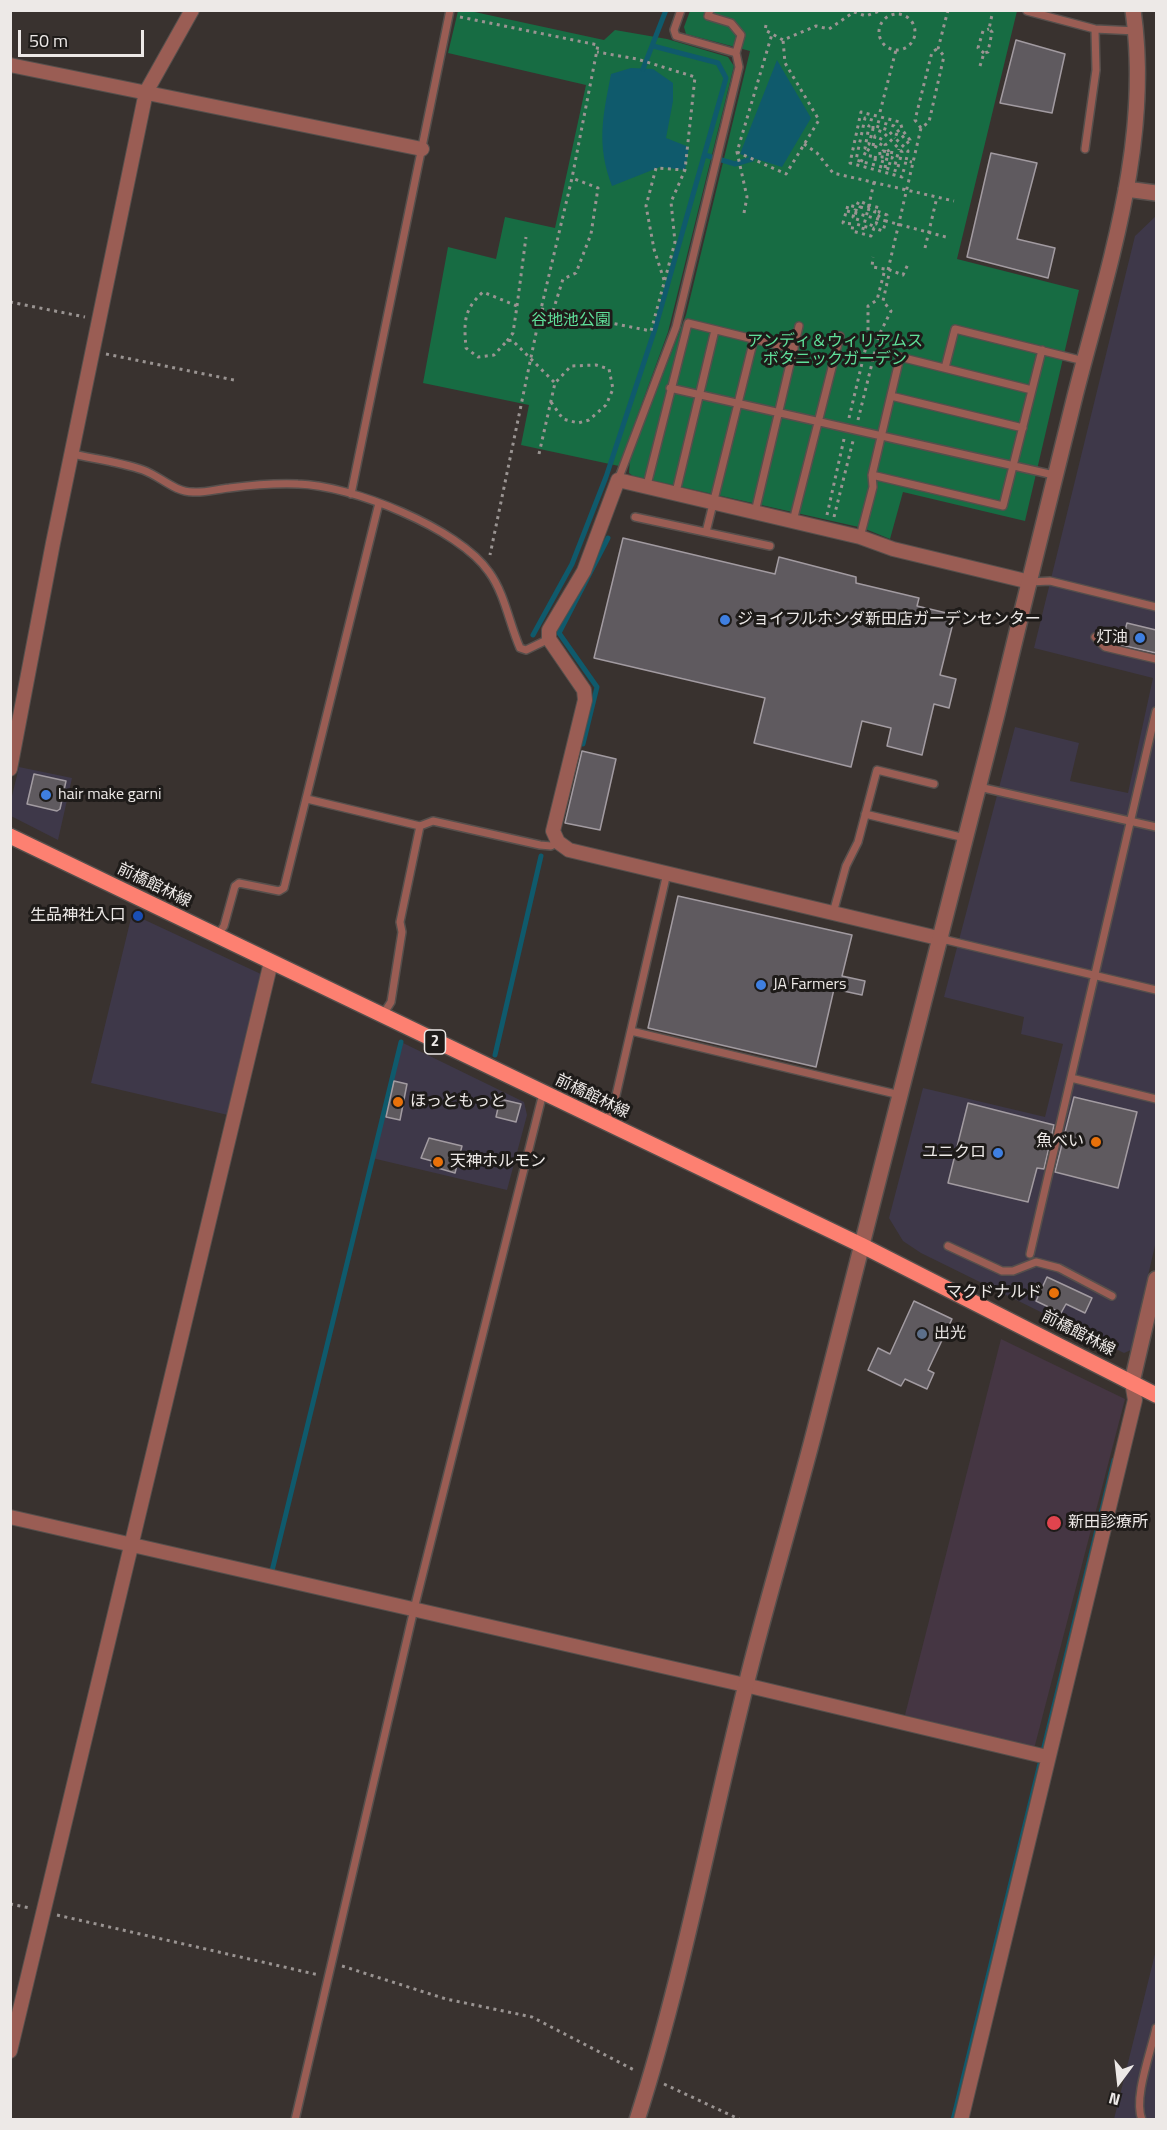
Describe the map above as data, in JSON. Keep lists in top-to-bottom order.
{
  "streets": {
    "main road": ["前橋館林線", "2"]
  },
  "parks": ["谷地池公園", "アンディ＆ウィリアムス ボタニックガーデン"],
  "places": [
    "ジョイフルホンダ新田店ガーデンセンター",
    "灯油",
    "hair make garni",
    "生品神社入口",
    "JA Farmers",
    "ほっともっと",
    "魚べい",
    "ユニクロ",
    "天神ホルモン",
    "マクドナルド",
    "出光",
    "新田診療所"
  ],
  "scale_bar": "50 m",
  "north": "bottom"
}
